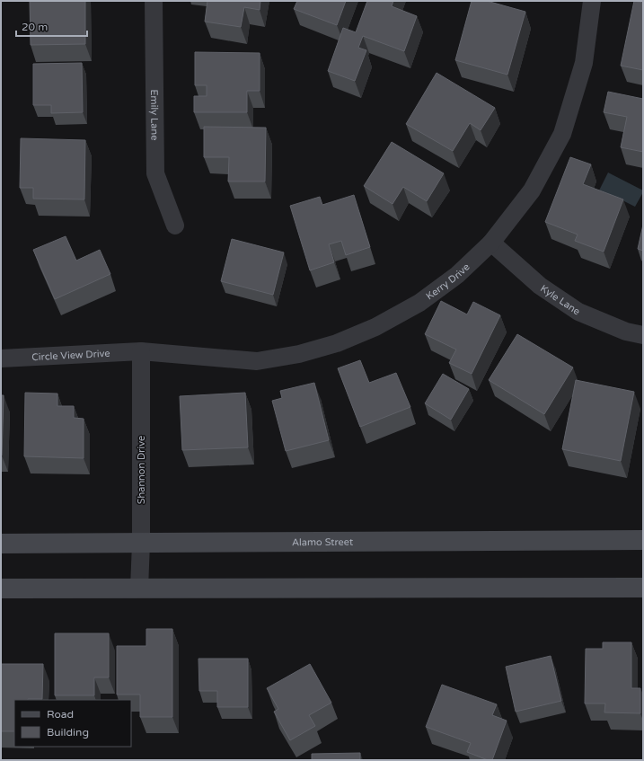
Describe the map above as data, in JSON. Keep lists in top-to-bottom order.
{
  "streets": {
    "main road": ["Alamo Street"],
    "street": [
      "Emily Lane",
      "Kerry Drive",
      "Kyle Lane",
      "Circle View Drive",
      "Shannon Drive"
    ]
  },
  "crossings": [
    ["Kerry Drive", "Kyle Lane"],
    ["Kerry Drive", "Circle View Drive"],
    ["Kerry Drive", "Shannon Drive"],
    ["Circle View Drive", "Shannon Drive"],
    ["Shannon Drive", "Alamo Street"]
  ],
  "legend": ["Road", "Building"],
  "scale_bar": "20 m"
}
